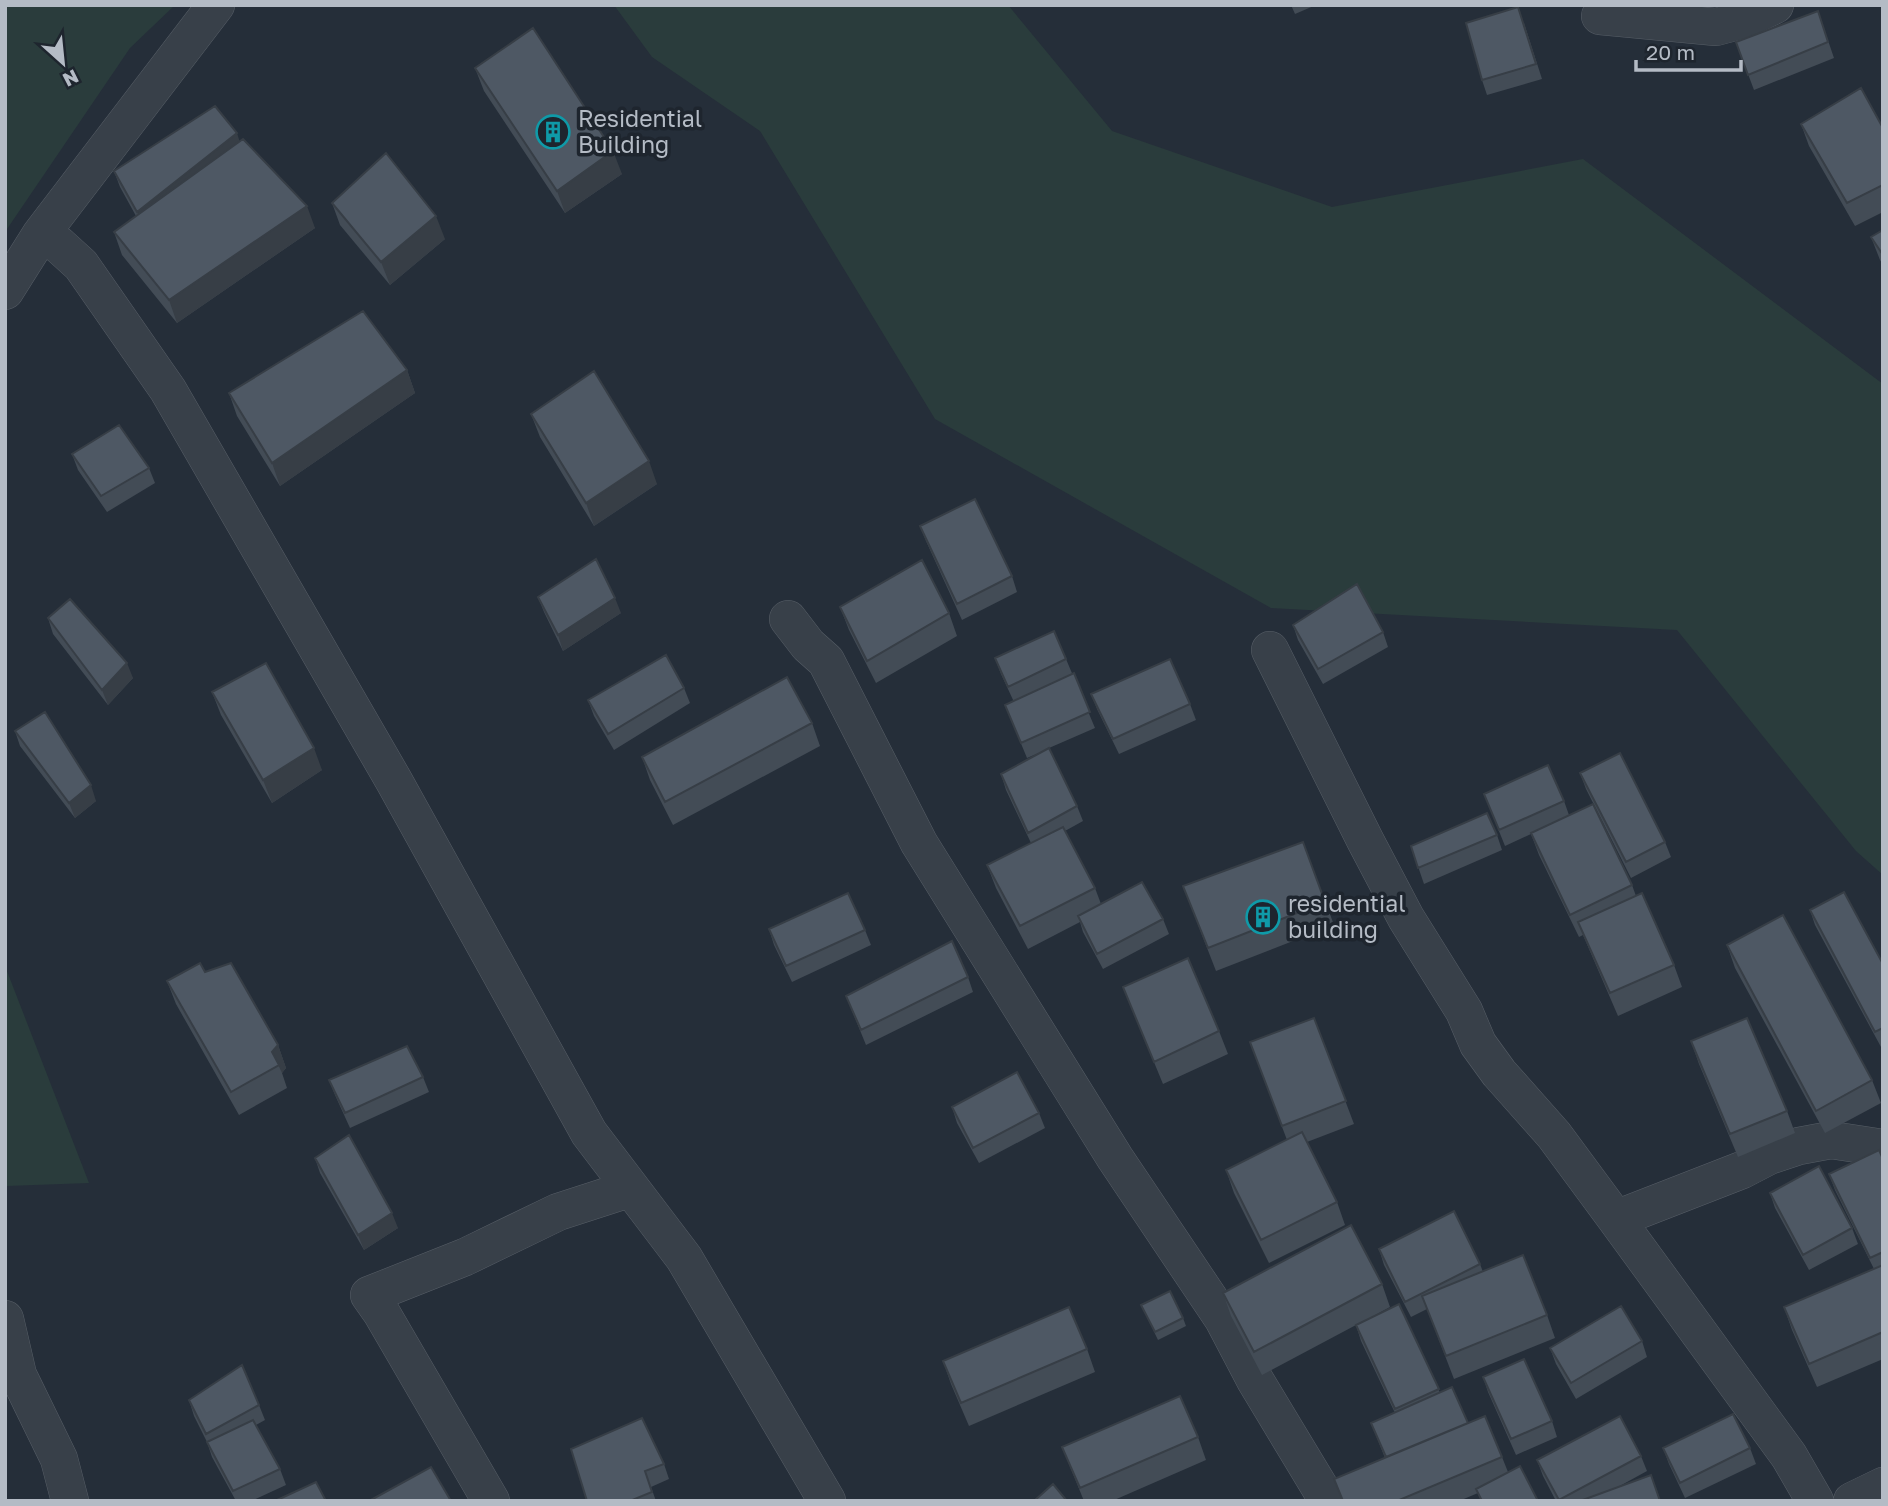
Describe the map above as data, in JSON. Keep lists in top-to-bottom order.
{
  "places": {
    "building": ["Residential Building", "residential building"]
  },
  "scale_bar": "20 m",
  "north": "bottom right"
}
